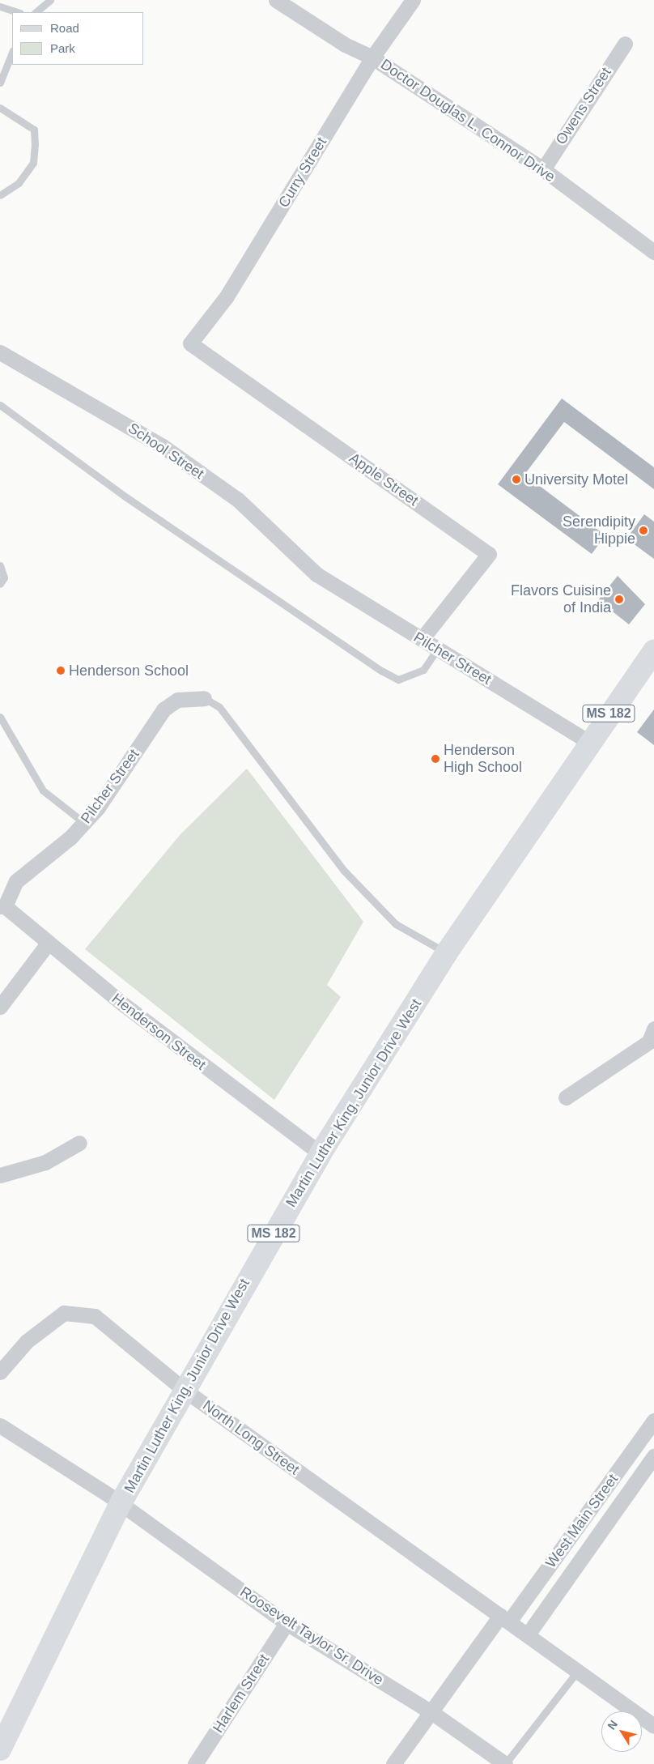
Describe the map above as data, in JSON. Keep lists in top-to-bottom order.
{
  "streets": {
    "main road": ["MS 182", "Martin Luther King, Junior Drive West"],
    "street": [
      "Owens Street",
      "Doctor Douglas L. Connor Drive",
      "Curry Street",
      "School Street",
      "Apple Street",
      "Pilcher Street",
      "Henderson Street",
      "North Long Street",
      "West Main Street",
      "Roosevelt Taylor Sr. Drive",
      "Harlem Street"
    ]
  },
  "crossings": [
    ["Owens Street", "Doctor Douglas L. Connor Drive"],
    ["Doctor Douglas L. Connor Drive", "Curry Street"],
    ["Curry Street", "Apple Street"],
    ["School Street", "Pilcher Street"],
    ["Apple Street", "Pilcher Street"],
    ["Pilcher Street", "Henderson Street"],
    ["Pilcher Street", "Martin Luther King, Junior Drive West"],
    ["Henderson Street", "Martin Luther King, Junior Drive West"],
    ["Martin Luther King, Junior Drive West", "North Long Street"],
    ["Martin Luther King, Junior Drive West", "Roosevelt Taylor Sr. Drive"],
    ["North Long Street", "West Main Street"],
    ["West Main Street", "Roosevelt Taylor Sr. Drive"],
    ["Roosevelt Taylor Sr. Drive", "Harlem Street"]
  ],
  "places": [
    "University Motel",
    "Serendipity Hippie",
    "Flavors Cuisine of India",
    "Henderson School",
    "Henderson High School"
  ],
  "legend": ["Road", "Park"],
  "north": "top left"
}
